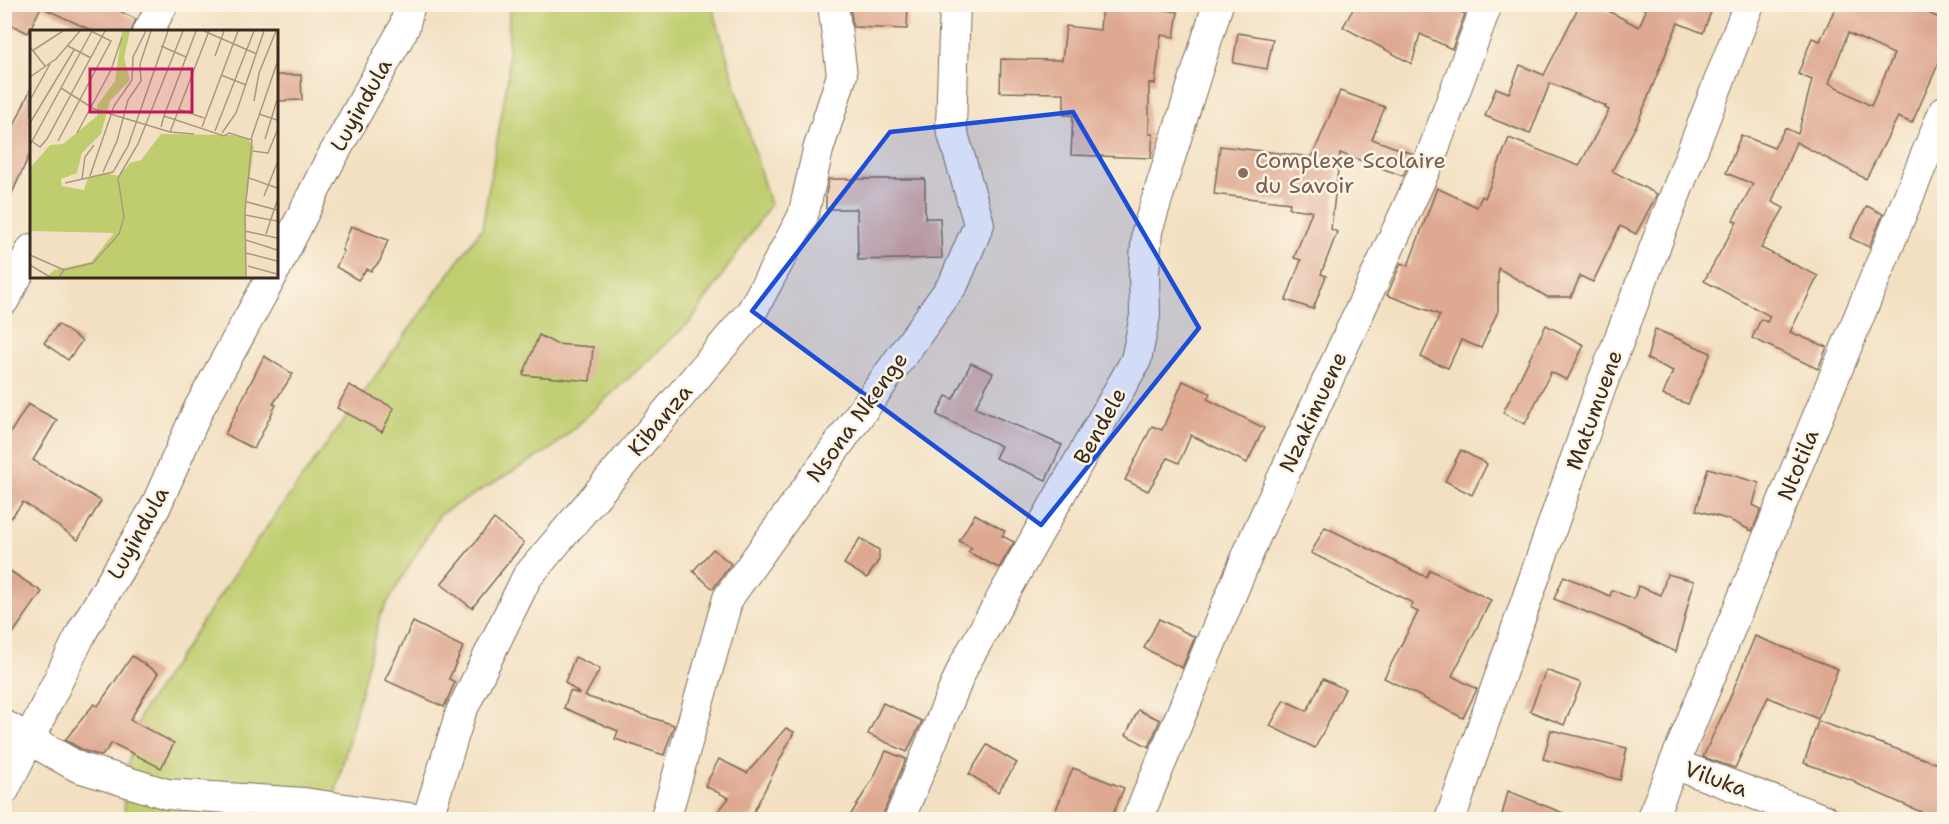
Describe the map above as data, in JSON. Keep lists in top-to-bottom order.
{
  "streets": {
    "street": [
      "Luyindula",
      "Matumuene",
      "Nzakimuene",
      "Nsona Nkenge",
      "Kibanza",
      "Bendele",
      "Ntotila",
      "Viluka"
    ]
  },
  "crossings": [
    ["Ntotila", "Viluka"]
  ],
  "places": ["Complexe Scolaire du Savoir"]
}
